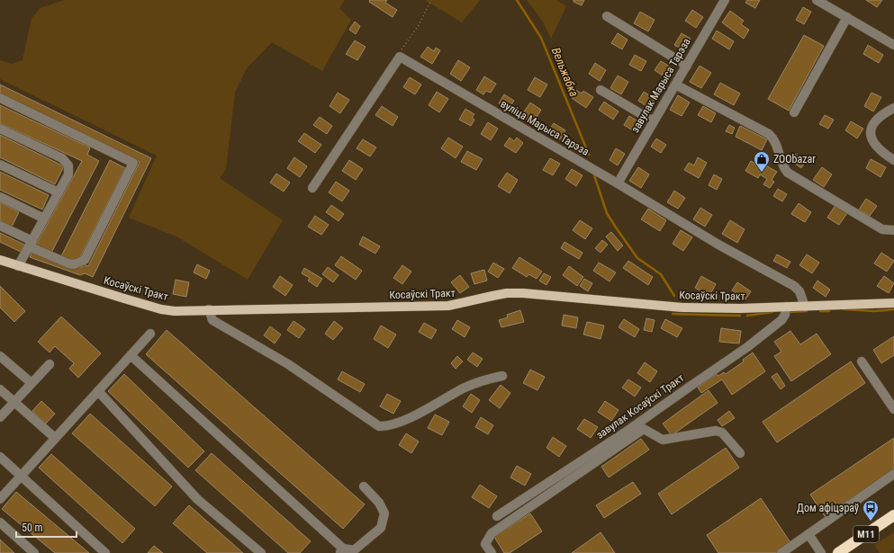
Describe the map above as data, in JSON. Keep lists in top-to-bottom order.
{
  "streets": {
    "highway": ["М11"],
    "main road": ["Косаўскі Тракт"],
    "street": ["завулак Марыса Тарэза", "вуліца Марыса Тарэза", "завулак Косаўскі Тракт"]
  },
  "crossings": [
    ["завулак Марыса Тарэза", "вуліца Марыса Тарэза"],
    ["вуліца Марыса Тарэза", "Косаўскі Тракт"],
    ["Косаўскі Тракт", "завулак Косаўскі Тракт"]
  ],
  "water": ["Вельжабка"],
  "places": {
    "shop": ["ZOObazar"],
    "bus stop": ["Дом афіцэраў"]
  },
  "scale_bar": "50 m"
}
